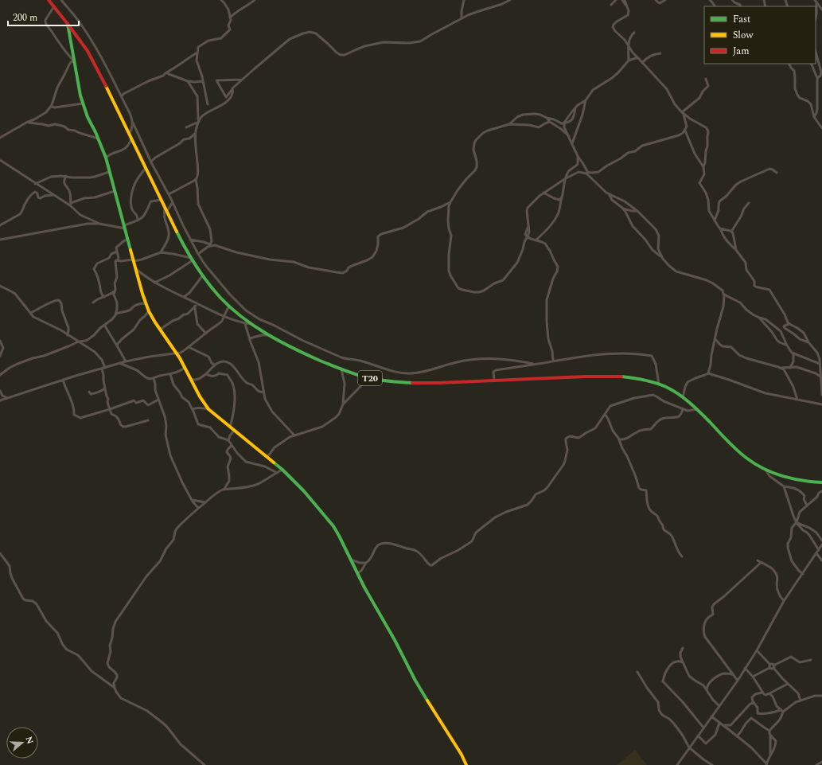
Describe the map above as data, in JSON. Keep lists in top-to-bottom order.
{
  "streets": {
    "main road": ["T20"]
  },
  "legend": ["Fast", "Slow", "Jam"],
  "scale_bar": "200 m",
  "north": "right"
}
